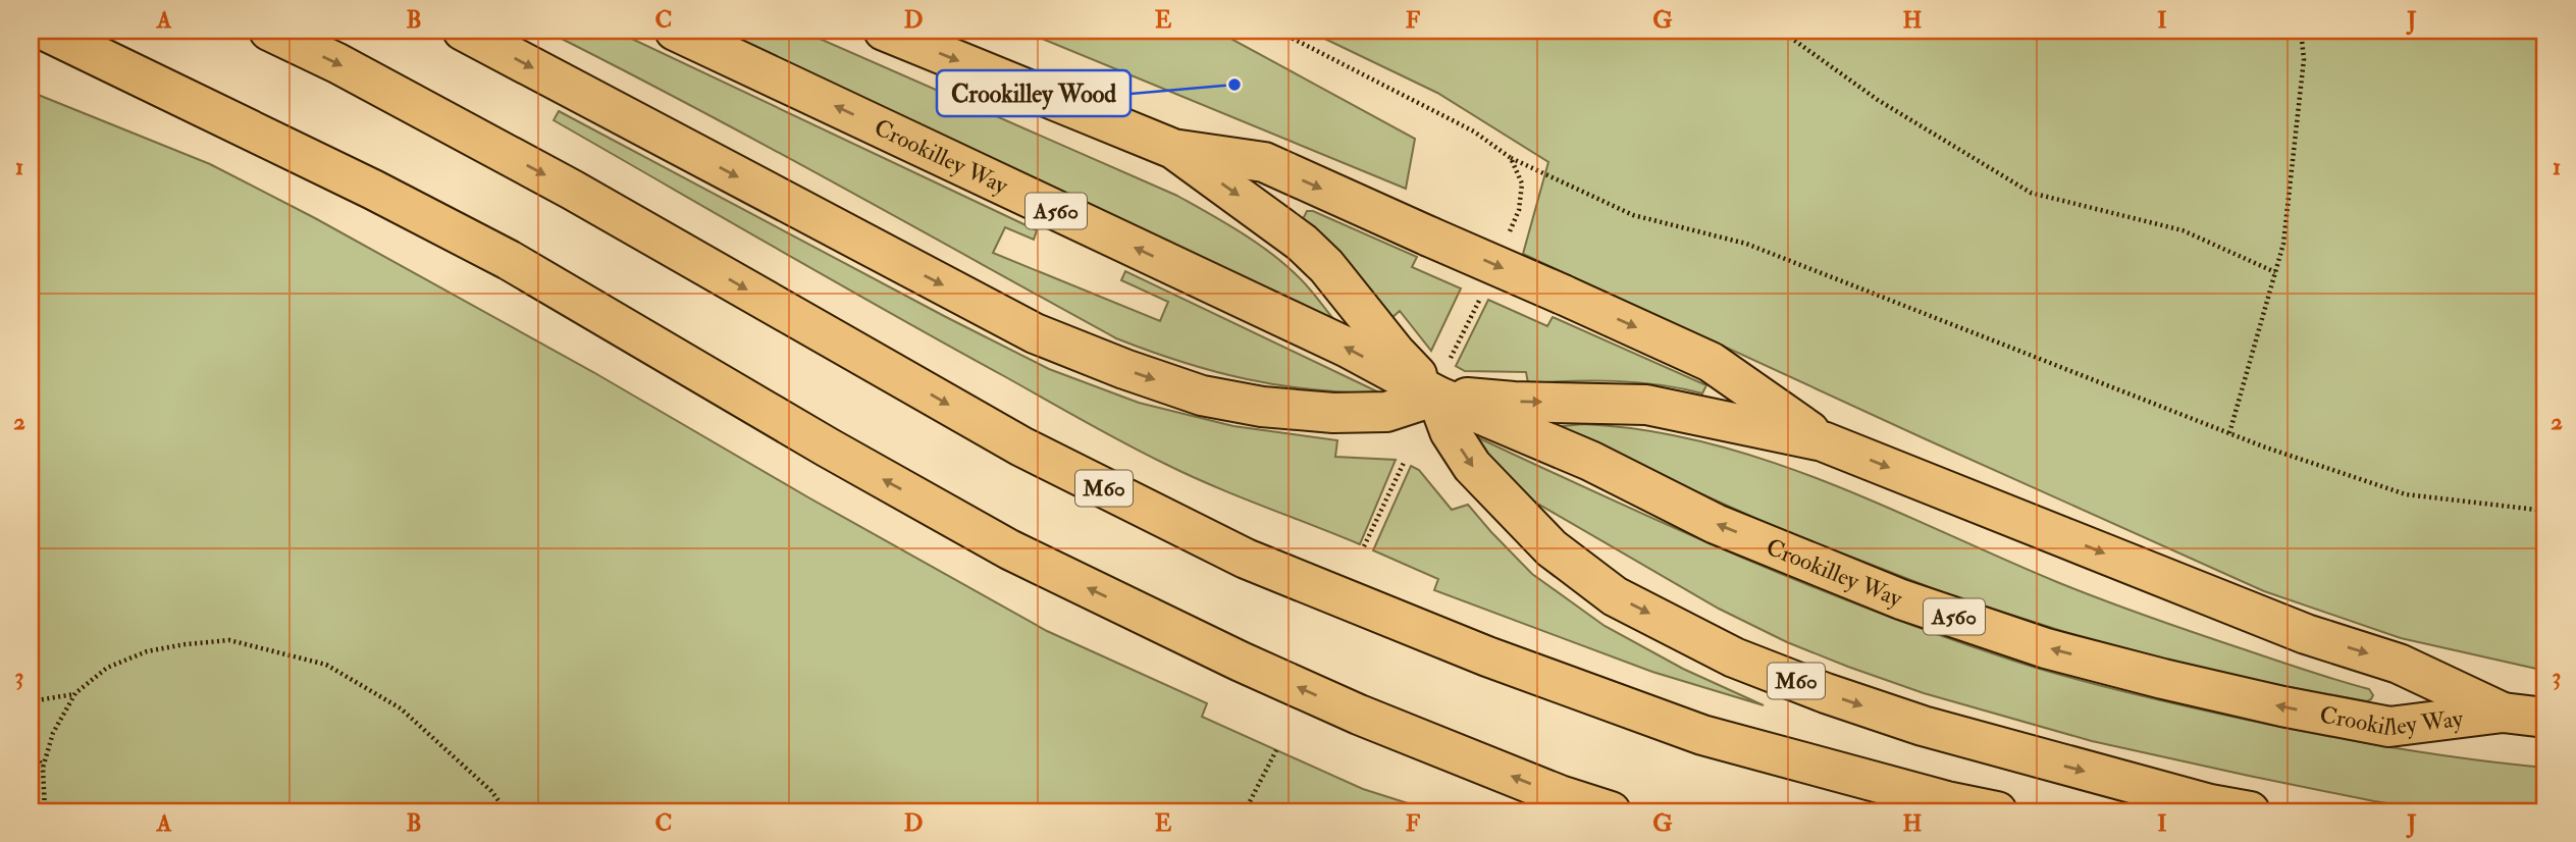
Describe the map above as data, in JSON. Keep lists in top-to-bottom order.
{
  "streets": {
    "main road": ["Crookilley Way", "A560", "M60"]
  },
  "crossings": [
    ["Crookilley Way", "M60"]
  ],
  "places": ["Crookilley Wood"],
  "grid": {
    "columns": [
      "A",
      "B",
      "C",
      "D",
      "E",
      "F",
      "G",
      "H",
      "I",
      "J"
    ],
    "rows": ["1", "2", "3"]
  }
}
